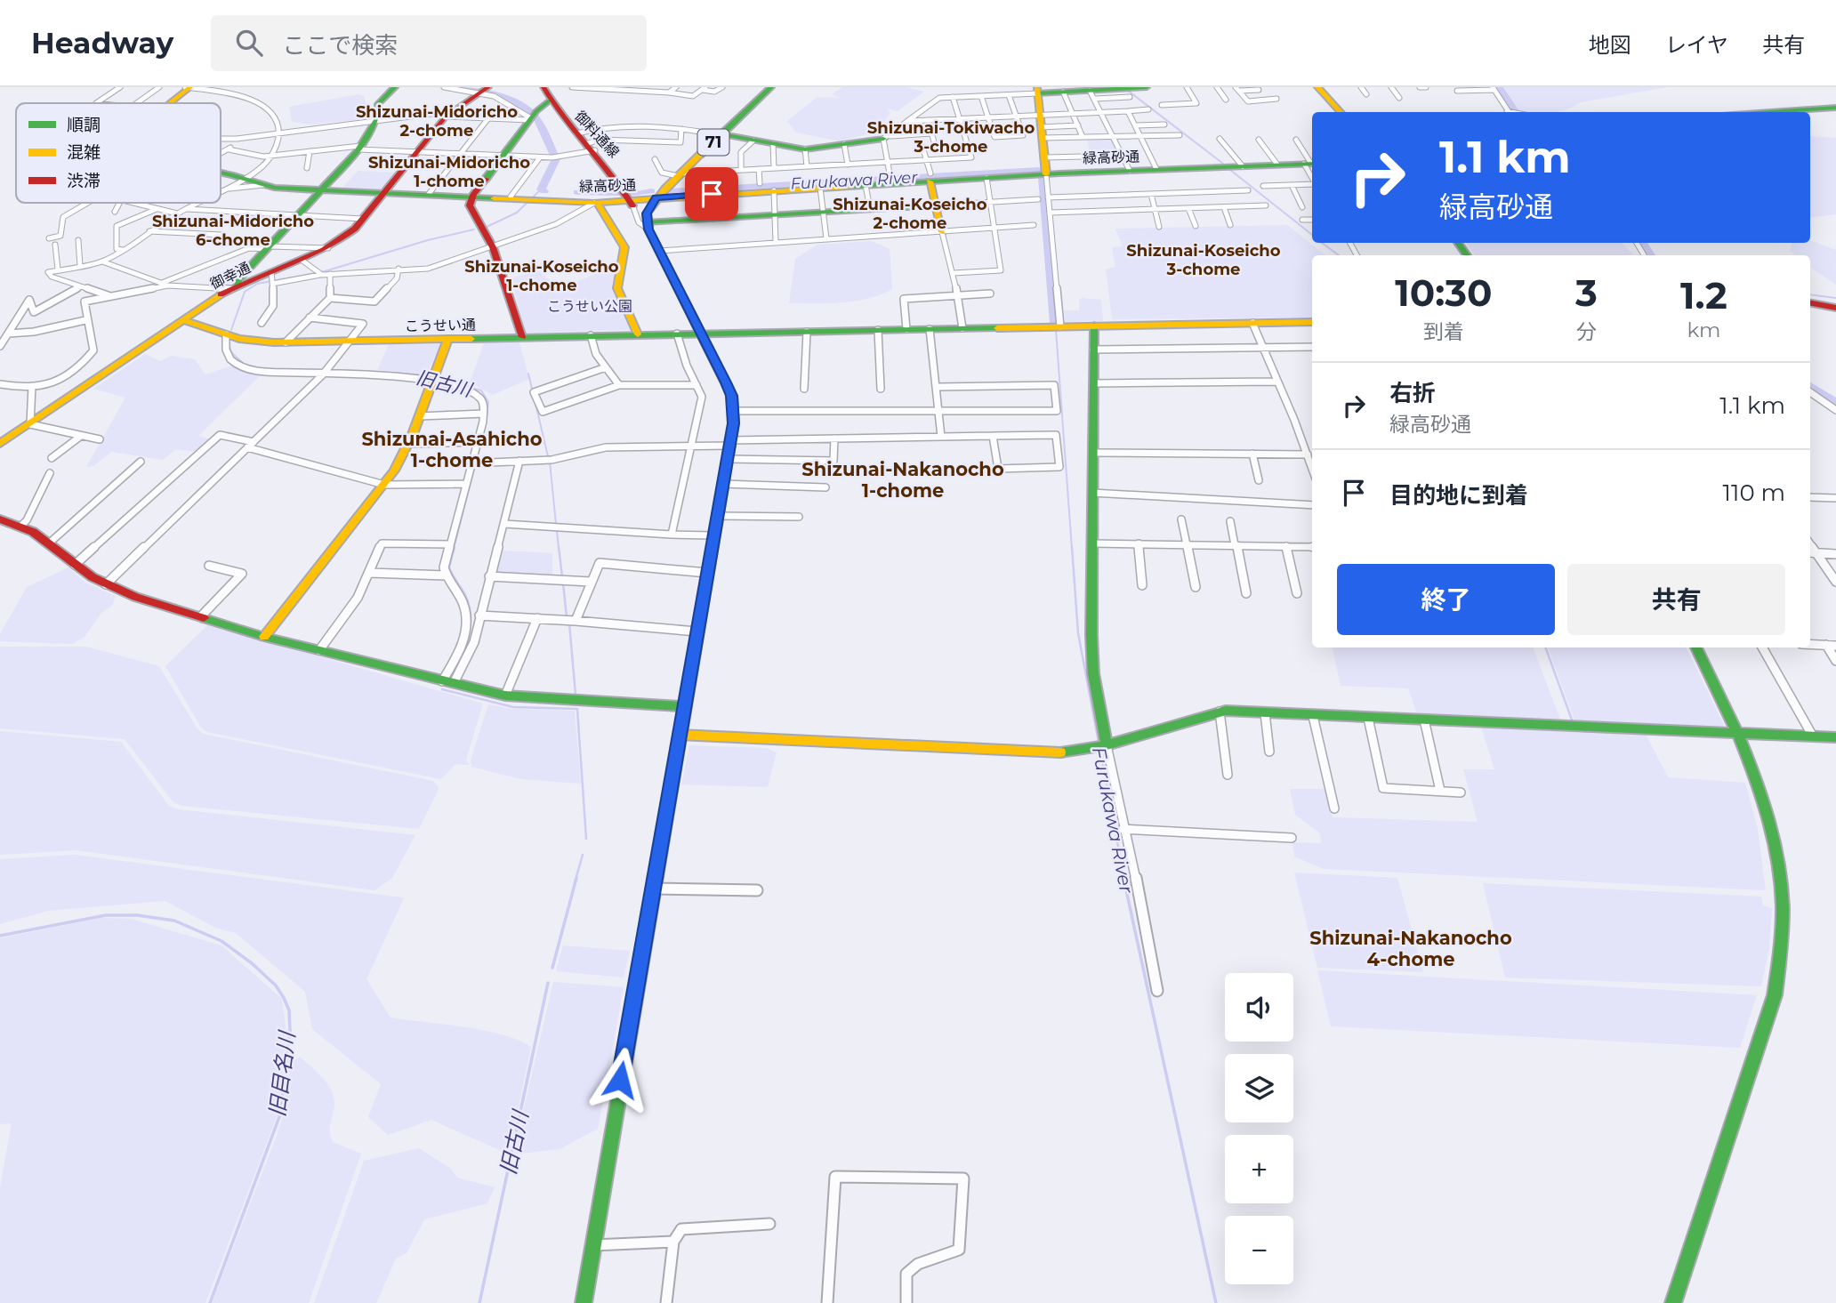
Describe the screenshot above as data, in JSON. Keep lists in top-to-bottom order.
{
  "streets": {
    "street": [
      "御料通線",
      "71",
      "緑高砂通",
      "御幸通",
      "こうせい通"
    ]
  },
  "crossings": [
    ["御料通線", "緑高砂通"],
    ["71", "緑高砂通"],
    ["緑高砂通", "御幸通"],
    ["御幸通", "こうせい通"]
  ],
  "districts": [
    "Shizunai-Midoricho 2-chome",
    "Shizunai-Tokiwacho 3-chome",
    "Shizunai-Midoricho 1-chome",
    "Shizunai-Koseicho 2-chome",
    "Shizunai-Midoricho 6-chome",
    "Shizunai-Koseicho 3-chome",
    "Shizunai-Koseicho 1-chome",
    "Shizunai-Asahicho 1-chome",
    "Shizunai-Nakanocho 1-chome",
    "Shizunai-Nakanocho 4-chome"
  ],
  "water": ["Furukawa River", "旧古川", "旧目名川"],
  "parks": ["こうせい公園"],
  "legend": ["順調", "混雑", "渋滞"],
  "page": {
    "header": "Headway",
    "search": "ここで検索",
    "nav": ["地図", "レイヤ", "共有"],
    "turn": ["1.1 km", "緑高砂通"],
    "eta": [
      "10:30",
      "到着",
      "3",
      "分",
      "1.2",
      "km"
    ],
    "list": [
      {
        "name": "右折",
        "note": "緑高砂通",
        "value": "1.1 km"
      },
      {
        "name": "目的地に到着",
        "value": "110 m"
      }
    ],
    "buttons": ["終了", "共有"],
    "map_buttons": ["+", "−"]
  }
}
